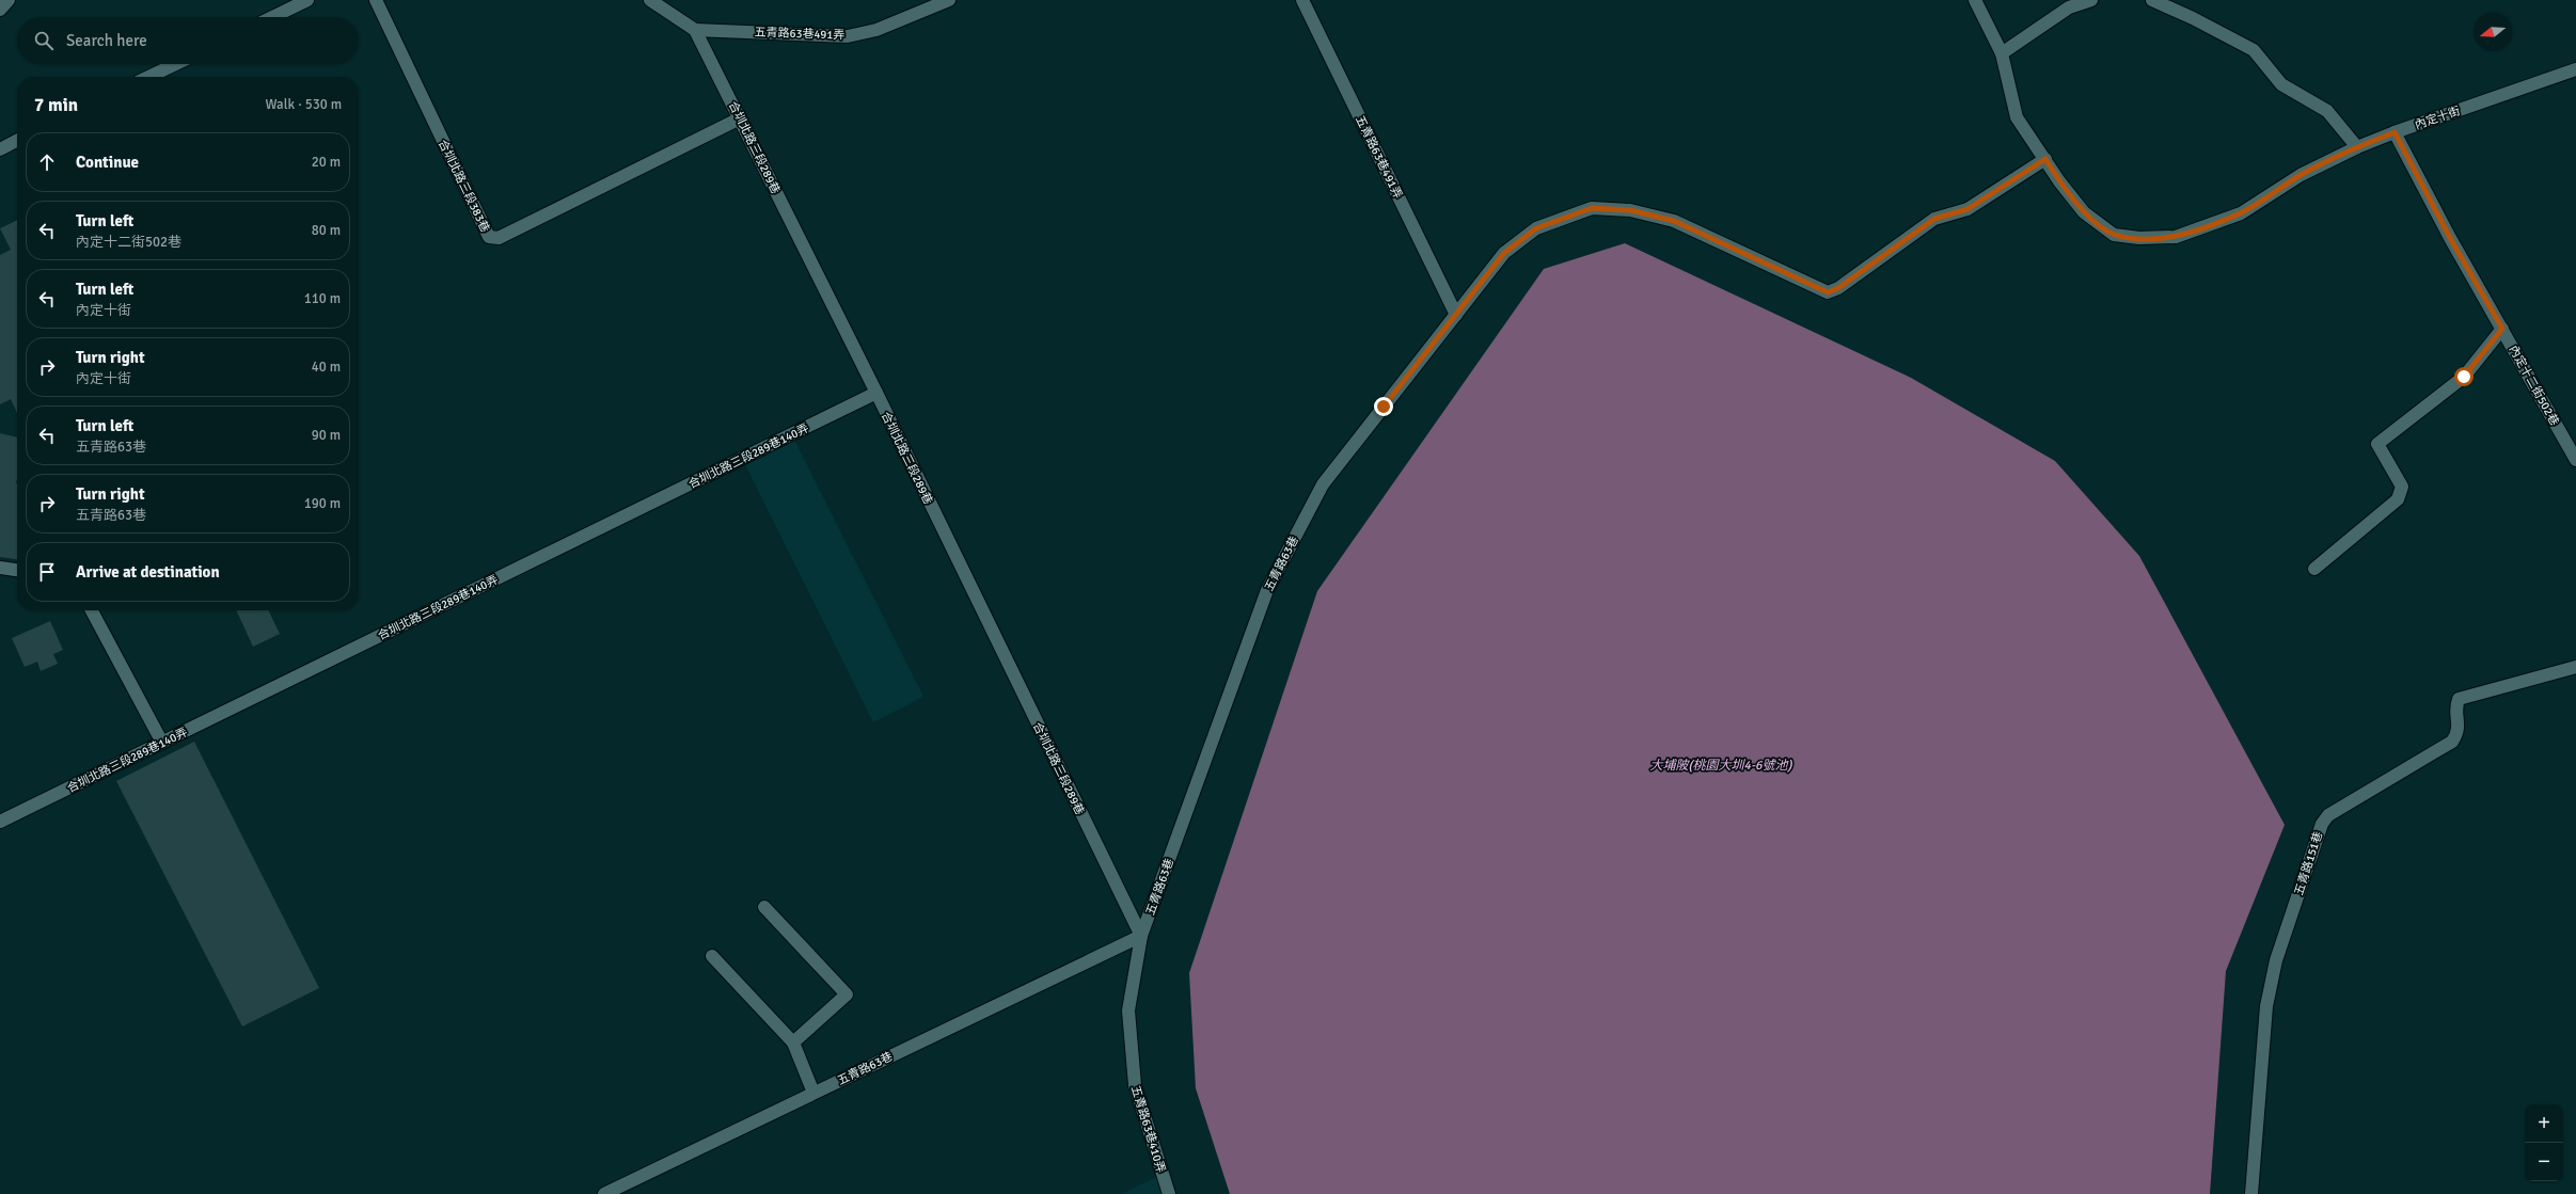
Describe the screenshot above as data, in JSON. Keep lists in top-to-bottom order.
{
  "streets": {
    "street": [
      "五青路63巷491弄",
      "內定十街",
      "合圳北路三段289巷",
      "合圳北路三段383巷",
      "內定十二街502巷",
      "合圳北路三段289巷140弄",
      "五青路63巷",
      "五青路151巷",
      "五青路63巷410弄"
    ]
  },
  "crossings": [
    ["五青路63巷491弄", "合圳北路三段289巷"],
    ["五青路63巷491弄", "五青路63巷"],
    ["內定十街", "內定十二街502巷"],
    ["內定十街", "五青路63巷"],
    ["合圳北路三段289巷", "合圳北路三段383巷"],
    ["合圳北路三段289巷", "合圳北路三段289巷140弄"],
    ["合圳北路三段289巷", "五青路63巷"],
    ["合圳北路三段289巷", "五青路63巷410弄"],
    ["五青路63巷", "五青路63巷410弄"]
  ],
  "water": ["大埔陂(桃園大圳4-6號池)"],
  "north": "left",
  "page": {
    "search": "Search here",
    "heading": ["7 min", "Walk · 530 m"],
    "list": [
      ["Continue", "20 m"],
      ["Turn left", "內定十二街502巷", "80 m"],
      ["Turn left", "內定十街", "110 m"],
      ["Turn right", "內定十街", "40 m"],
      ["Turn left", "五青路63巷", "90 m"],
      ["Turn right", "五青路63巷", "190 m"],
      "Arrive at destination"
    ],
    "map_buttons": ["+", "−"]
  }
}
